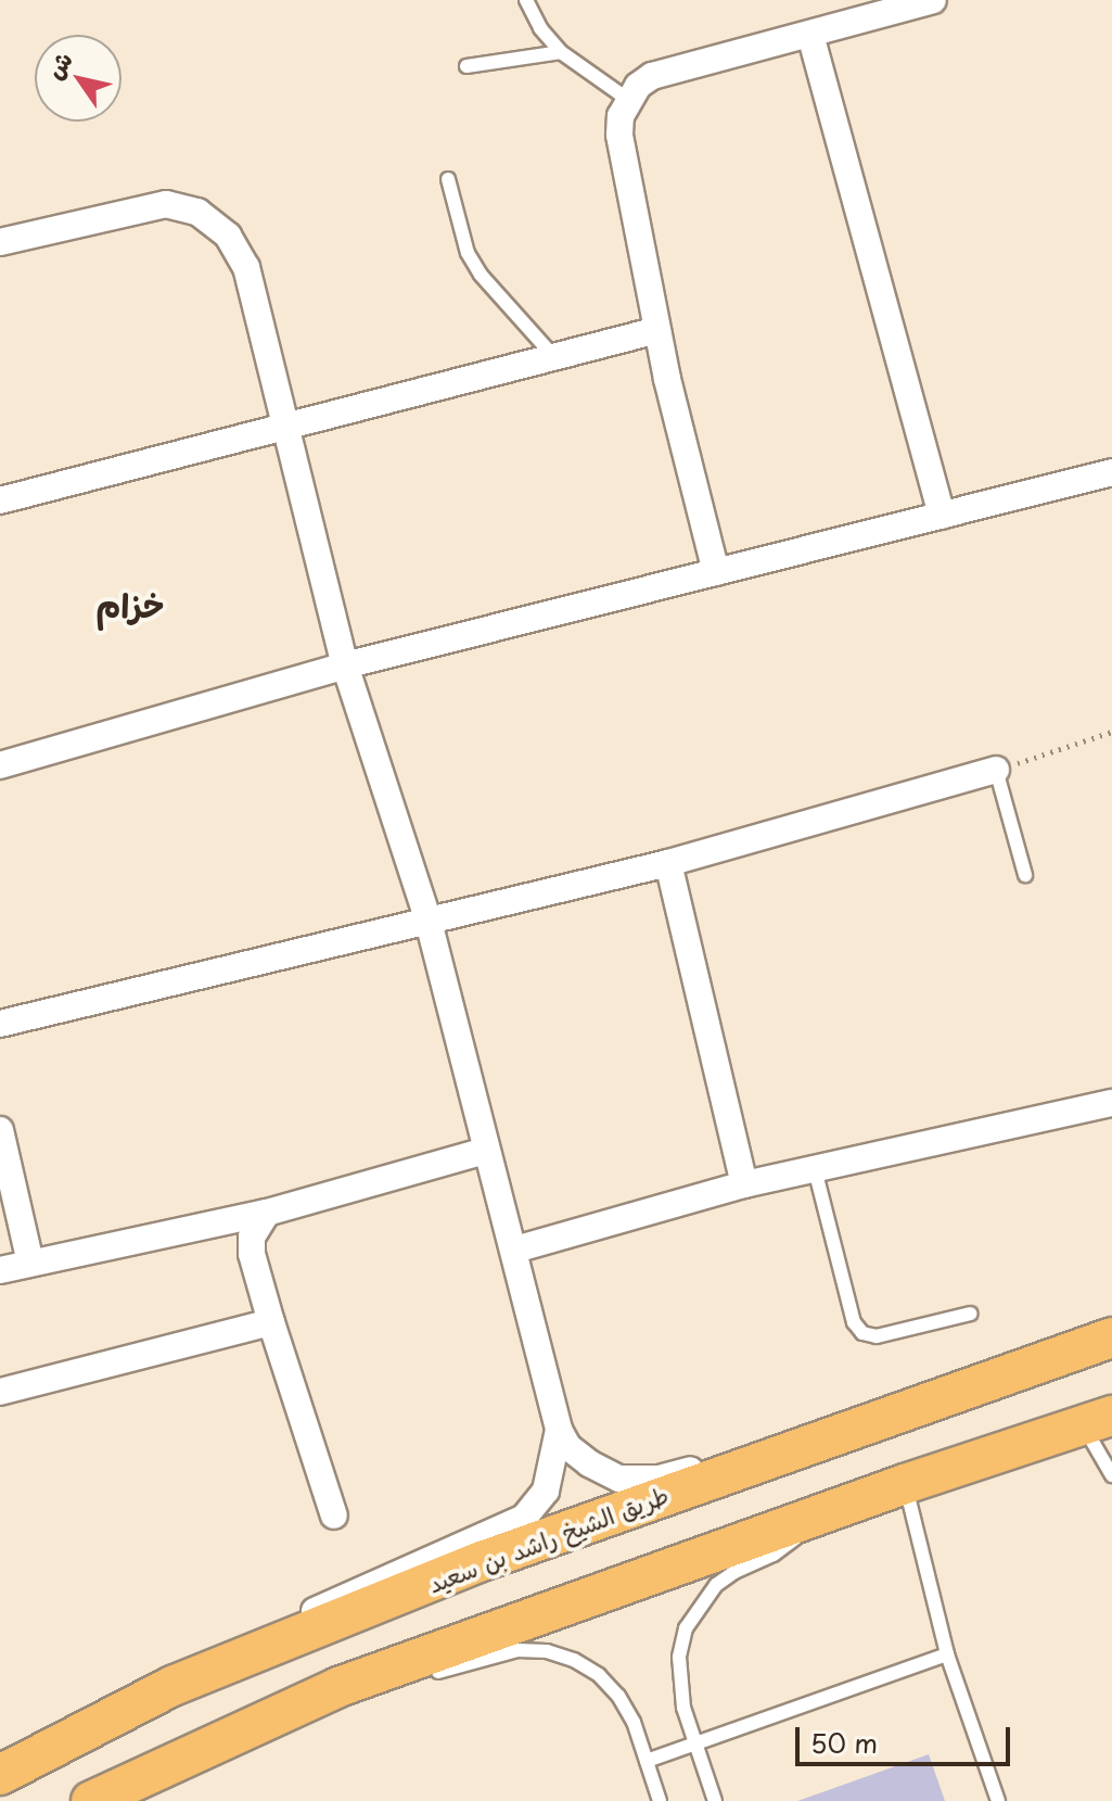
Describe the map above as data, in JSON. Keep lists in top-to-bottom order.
{
  "streets": {
    "main road": ["طريق الشيخ راشد بن سعيد"]
  },
  "districts": ["خزام"],
  "scale_bar": "50 m",
  "north": "top left"
}
